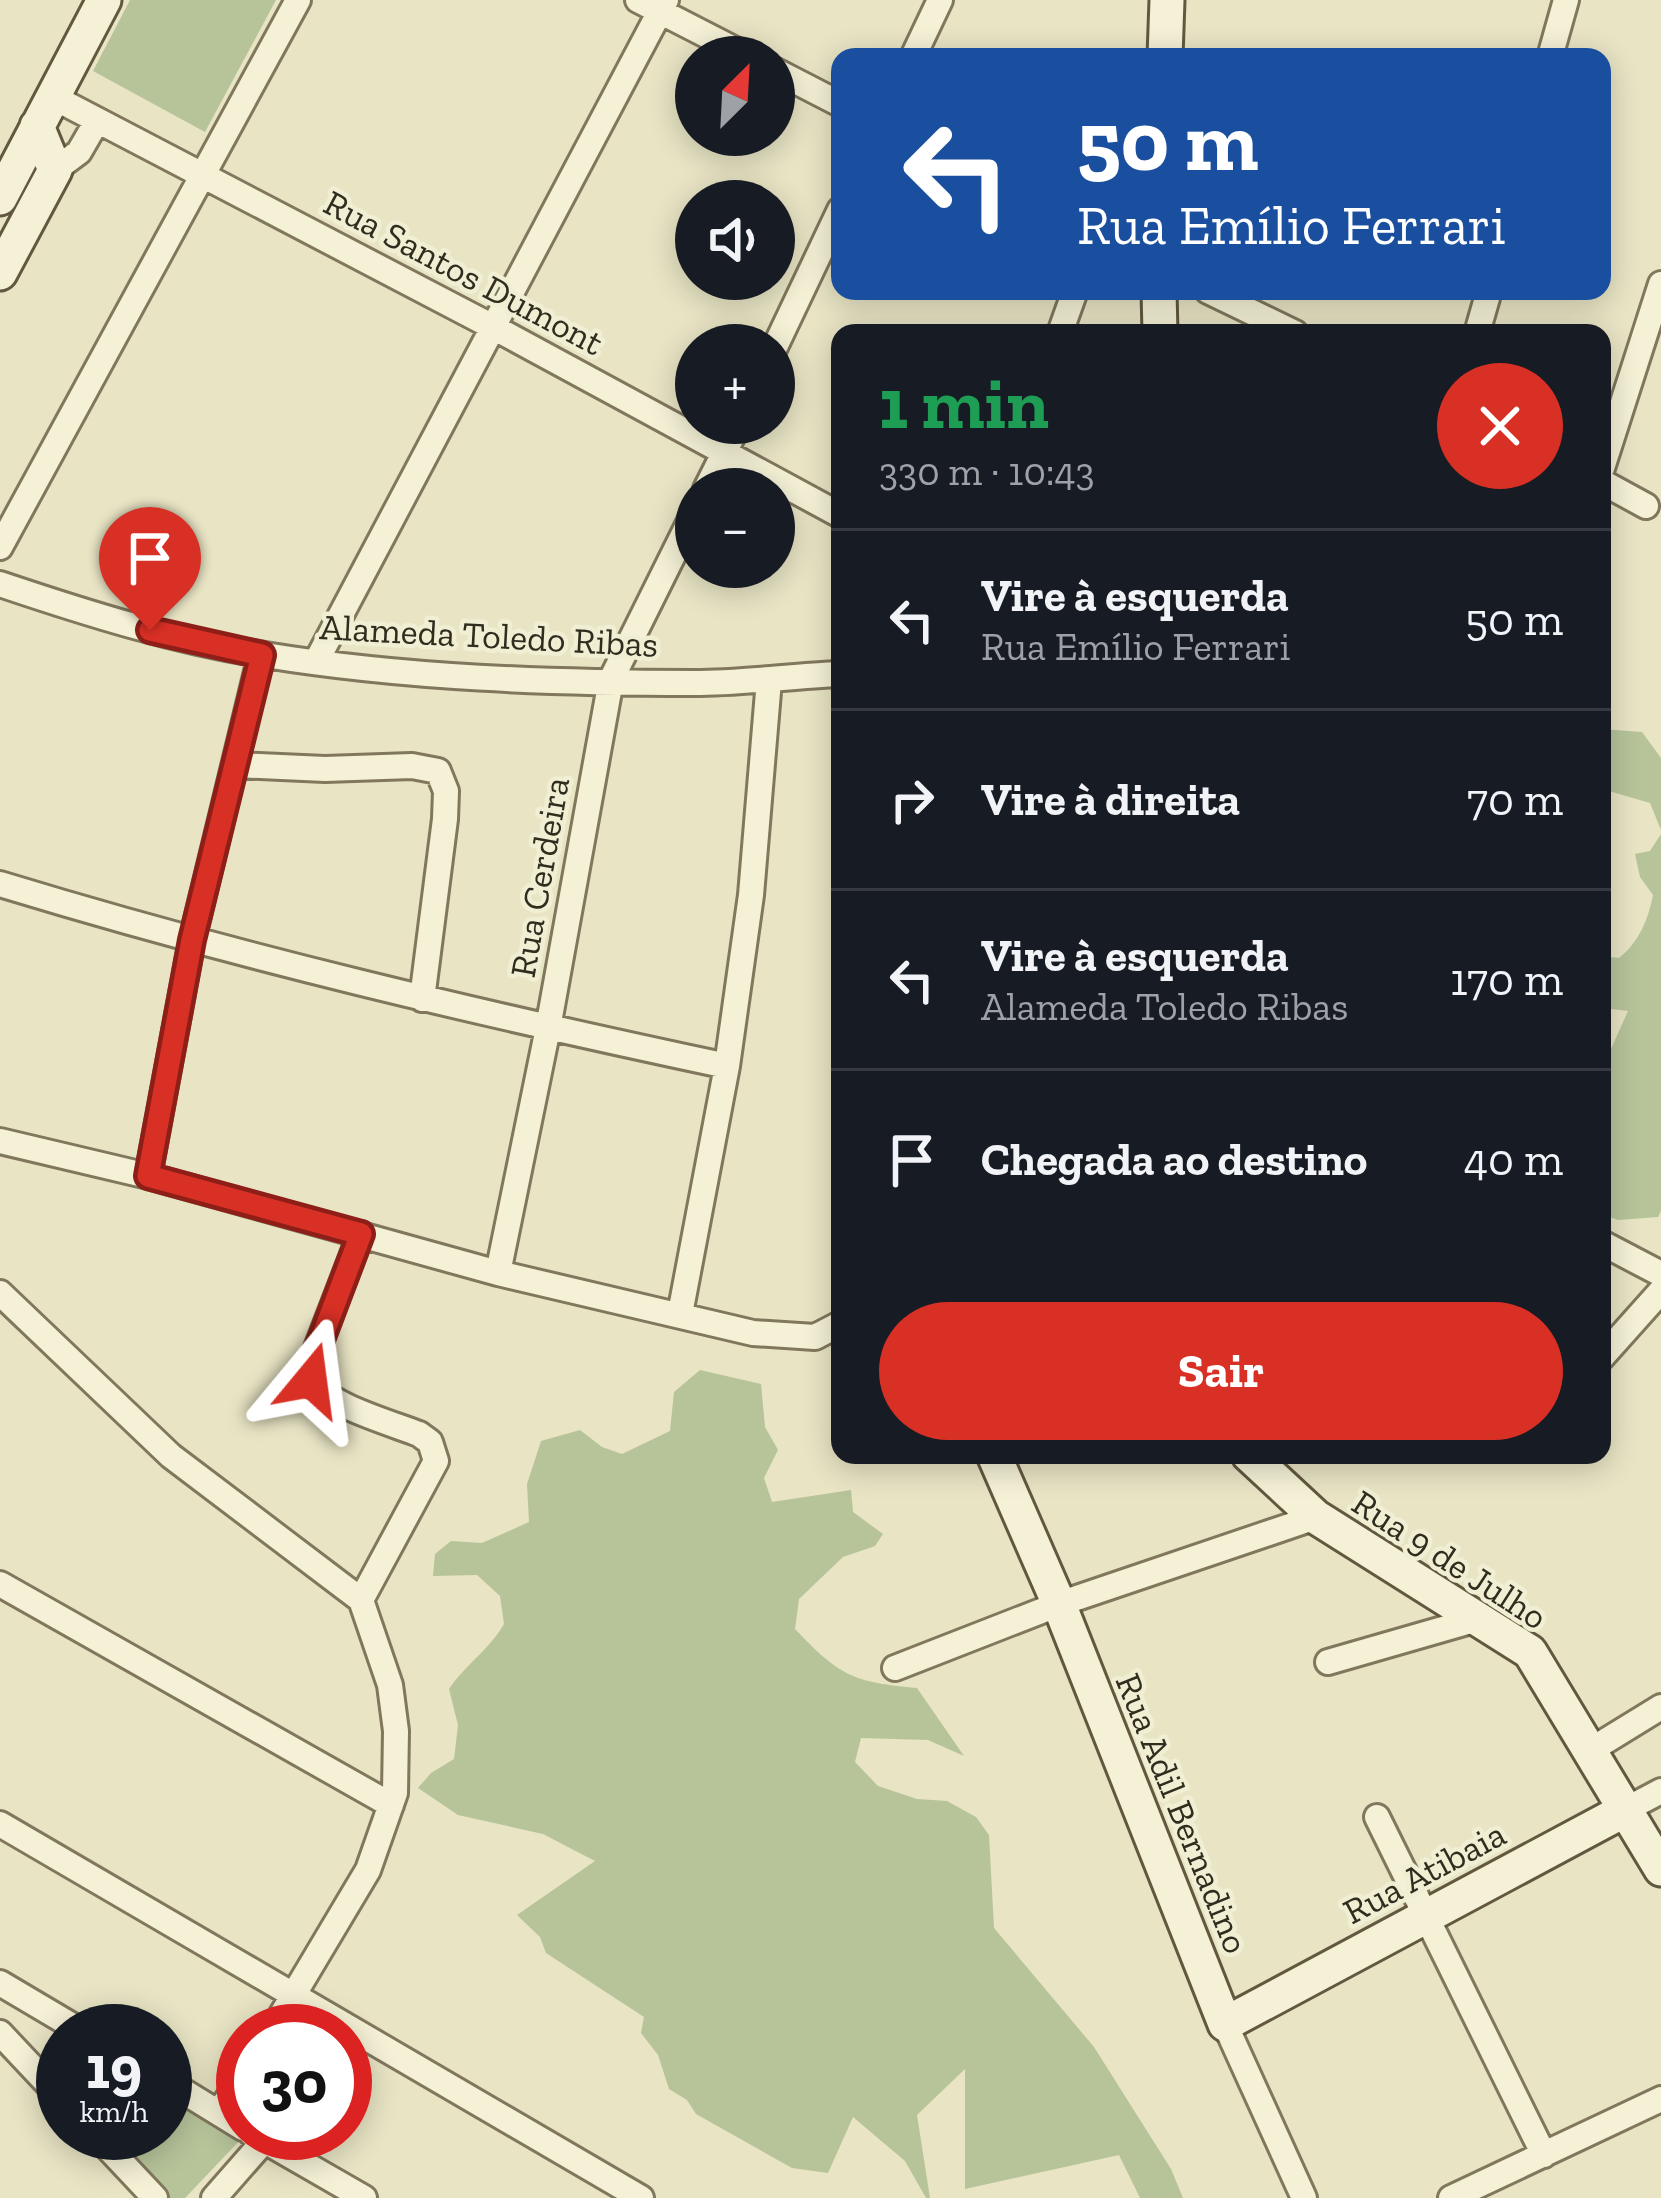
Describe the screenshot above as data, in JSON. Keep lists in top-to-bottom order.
{
  "streets": {
    "main road": ["Rua 9 de Julho", "Rua Adil Bernadino", "Rua Atibaia"],
    "street": ["Rua Santos Dumont", "Alameda Toledo Ribas", "Rua Cerdeira"]
  },
  "crossings": [
    ["Alameda Toledo Ribas", "Rua Cerdeira"],
    ["Rua 9 de Julho", "Rua Atibaia"],
    ["Rua Adil Bernadino", "Rua Atibaia"]
  ],
  "north": "top right",
  "page": {
    "map_buttons": ["+", "−"],
    "turn": ["50 m", "Rua Emílio Ferrari"],
    "heading": ["1 min", "330 m · 10:43"],
    "list": [
      {
        "name": "Vire à esquerda",
        "note": "Rua Emílio Ferrari",
        "value": "50 m"
      },
      {
        "name": "Vire à direita",
        "value": "70 m"
      },
      {
        "name": "Vire à esquerda",
        "note": "Alameda Toledo Ribas",
        "value": "170 m"
      },
      {
        "name": "Chegada ao destino",
        "value": "40 m"
      }
    ],
    "buttons": "Sair",
    "speed": "19 km/h",
    "limit": "30"
  }
}
